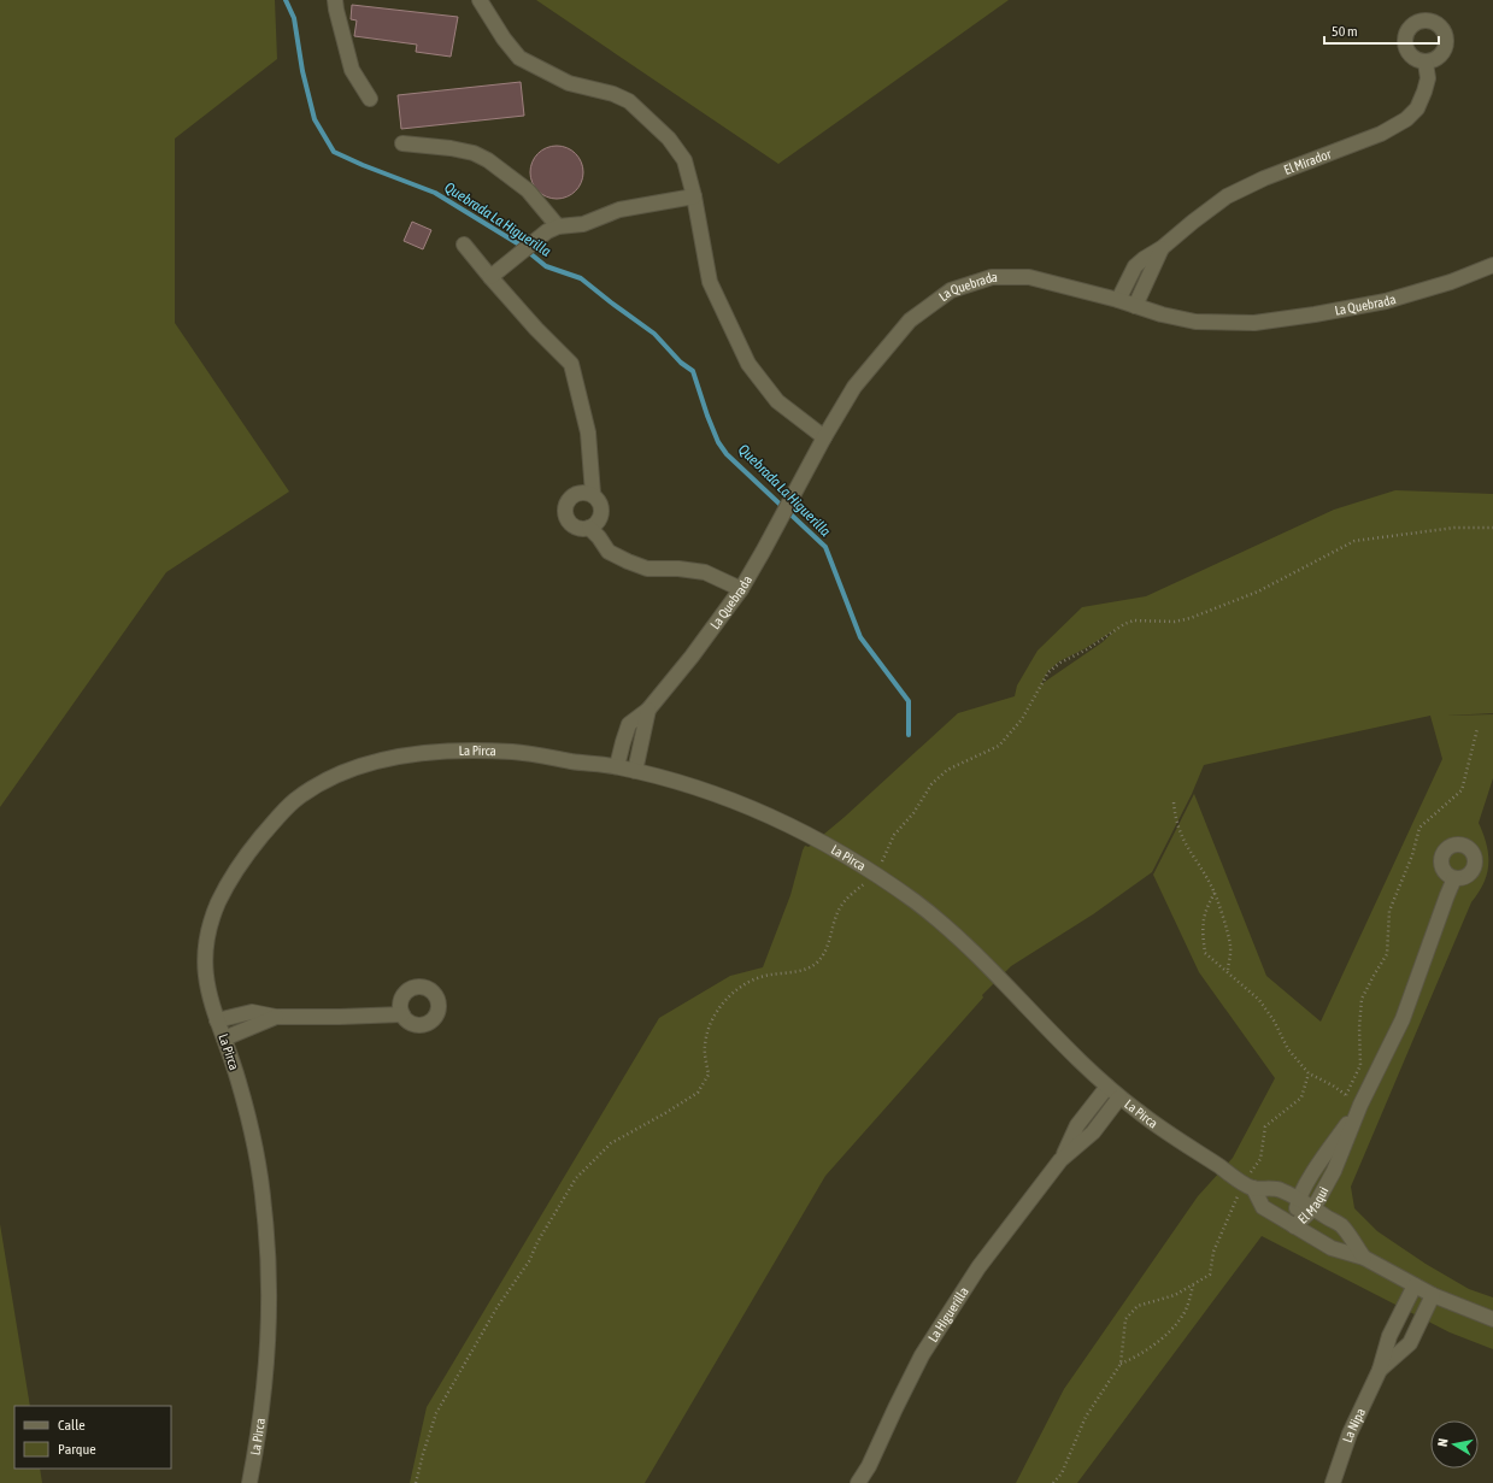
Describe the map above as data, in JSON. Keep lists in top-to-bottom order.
{
  "streets": {
    "street": [
      "El Mirador",
      "La Quebrada",
      "La Pirca",
      "El Maqui",
      "La Higuerilla",
      "La Nipa"
    ]
  },
  "crossings": [
    ["El Mirador", "La Quebrada"],
    ["La Quebrada", "La Pirca"],
    ["La Pirca", "El Maqui"],
    ["La Pirca", "La Higuerilla"],
    ["La Pirca", "La Nipa"]
  ],
  "water": ["Quebrada La Higuerilla"],
  "legend": ["Calle", "Parque"],
  "scale_bar": "50 m",
  "north": "left"
}
